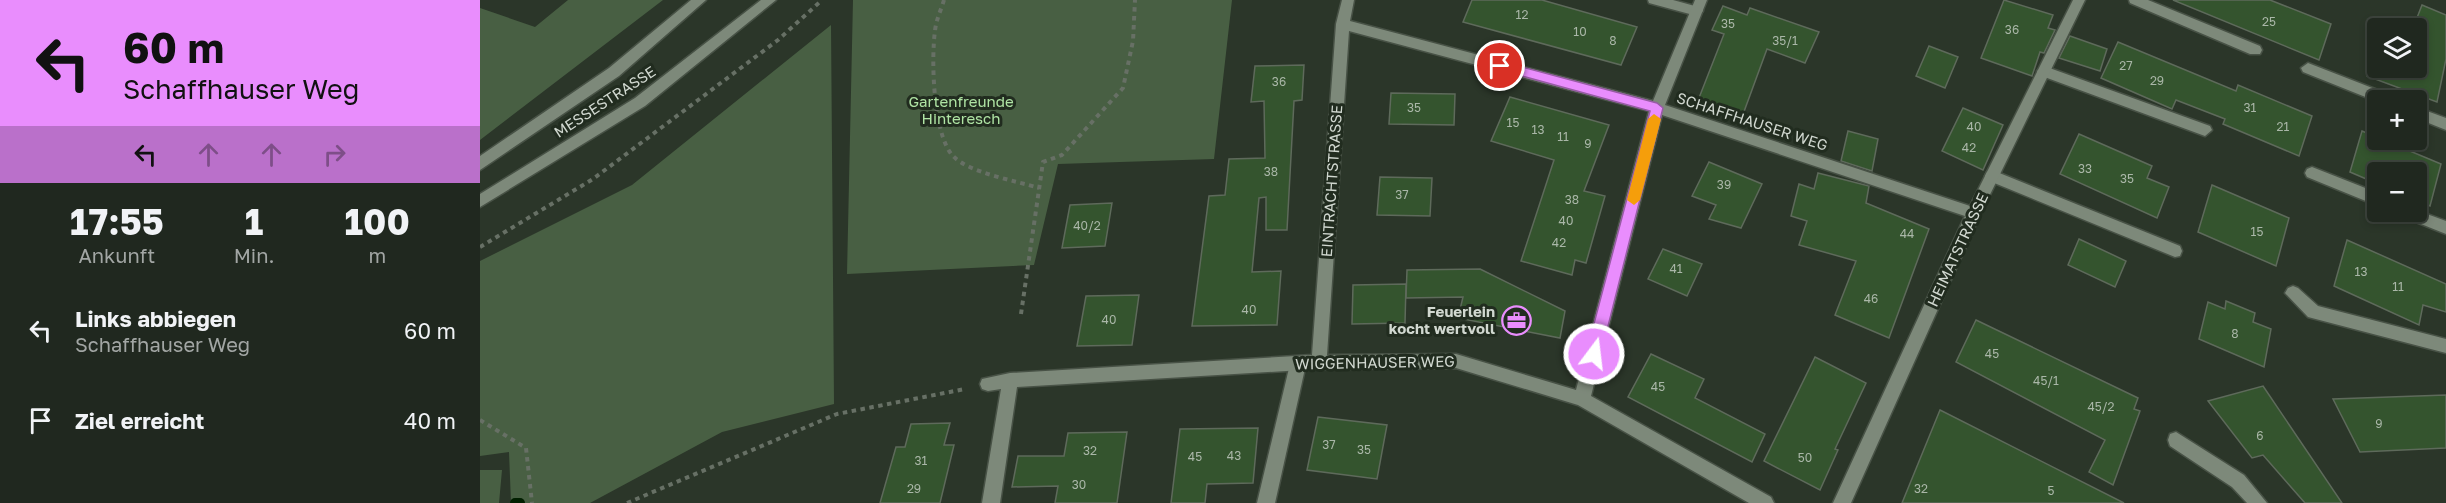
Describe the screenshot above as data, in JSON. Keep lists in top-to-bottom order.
{
  "streets": {
    "street": [
      "MESSESTRASSE",
      "SCHAFFHAUSER WEG",
      "EINTRACHTSTRASSE",
      "HEIMATSTRASSE",
      "WIGGENHAUSER WEG"
    ]
  },
  "crossings": [
    ["SCHAFFHAUSER WEG", "EINTRACHTSTRASSE"],
    ["SCHAFFHAUSER WEG", "HEIMATSTRASSE"],
    ["EINTRACHTSTRASSE", "WIGGENHAUSER WEG"]
  ],
  "parks": ["Gartenfreunde Hinteresch"],
  "places": {
    "office": ["Feuerlein kocht wertvoll"]
  },
  "house_numbers": [
    "12",
    "25",
    "35",
    "36",
    "10",
    "8",
    "35/1",
    "27",
    "29",
    "36",
    "35",
    "31",
    "15",
    "40",
    "21",
    "13",
    "11",
    "9",
    "42",
    "33",
    "38",
    "35",
    "39",
    "37",
    "38",
    "40",
    "40/2",
    "15",
    "44",
    "42",
    "41",
    "13",
    "11",
    "46",
    "40",
    "40",
    "8",
    "45",
    "45/1",
    "45",
    "45/2",
    "9",
    "6",
    "37",
    "35",
    "32",
    "43",
    "45",
    "50",
    "31",
    "30",
    "29",
    "32",
    "5"
  ],
  "page": {
    "turn": ["60 m", "Schaffhauser Weg"],
    "map_buttons": ["+", "−"],
    "eta": [
      "17:55",
      "Ankunft",
      "1",
      "Min.",
      "100",
      "m"
    ],
    "list": [
      {
        "name": "Links abbiegen",
        "note": "Schaffhauser Weg",
        "value": "60 m"
      },
      {
        "name": "Ziel erreicht",
        "value": "40 m"
      }
    ]
  }
}
